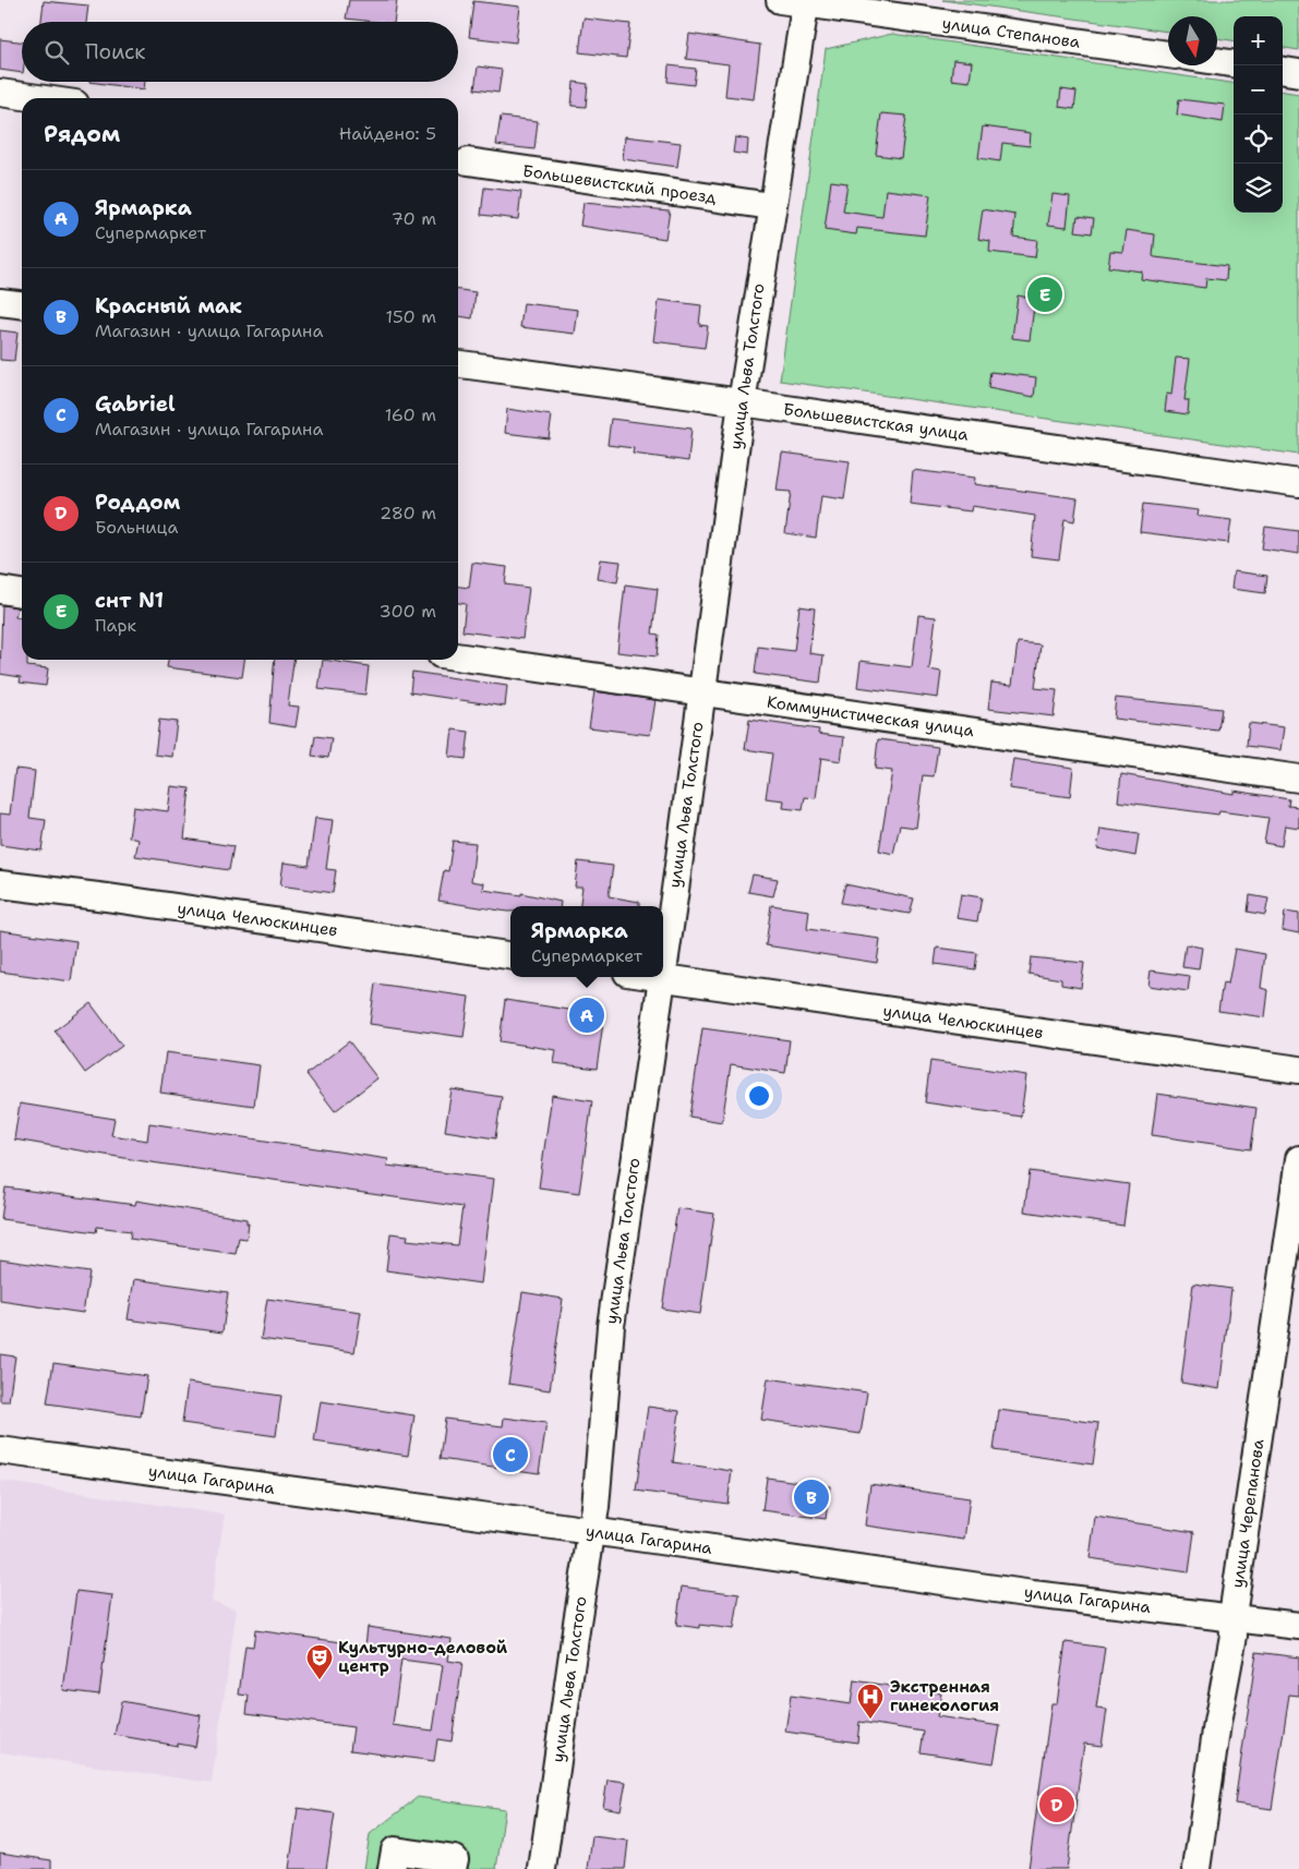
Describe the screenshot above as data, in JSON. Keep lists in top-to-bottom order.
{
  "streets": {
    "street": [
      "улица Степанова",
      "Большевистский проезд",
      "улица Льва Толстого",
      "Большевистская улица",
      "Коммунистическая улица",
      "улица Челюскинцев",
      "улица Гагарина",
      "улица Черепанова"
    ]
  },
  "crossings": [
    ["улица Степанова", "улица Льва Толстого"],
    ["Большевистский проезд", "улица Льва Толстого"],
    ["улица Льва Толстого", "Большевистская улица"],
    ["улица Льва Толстого", "Коммунистическая улица"],
    ["улица Льва Толстого", "улица Челюскинцев"],
    ["улица Льва Толстого", "улица Гагарина"],
    ["улица Гагарина", "улица Черепанова"]
  ],
  "places": {
    "theatre": ["Культурно-деловой центр"],
    "hospital": ["Экстренная гинекология"]
  },
  "north": "bottom",
  "page": {
    "map_buttons": ["+", "−"],
    "search": "Поиск",
    "heading": ["Рядом", "Найдено: 5"],
    "list": [
      {
        "mark": "A",
        "name": "Ярмарка",
        "note": "Супермаркет",
        "value": "70 m"
      },
      {
        "mark": "B",
        "name": "Красный мак",
        "note": "Магазин · улица Гагарина",
        "value": "150 m"
      },
      {
        "mark": "C",
        "name": "Gabriel",
        "note": "Магазин · улица Гагарина",
        "value": "160 m"
      },
      {
        "mark": "D",
        "name": "Роддом",
        "note": "Больница",
        "value": "280 m"
      },
      {
        "mark": "E",
        "name": "снт N1",
        "note": "Парк",
        "value": "300 m"
      }
    ],
    "pins": [
      "E",
      "A",
      "C",
      "B",
      "D"
    ],
    "popup": ["Ярмарка", "Супермаркет"]
  }
}
